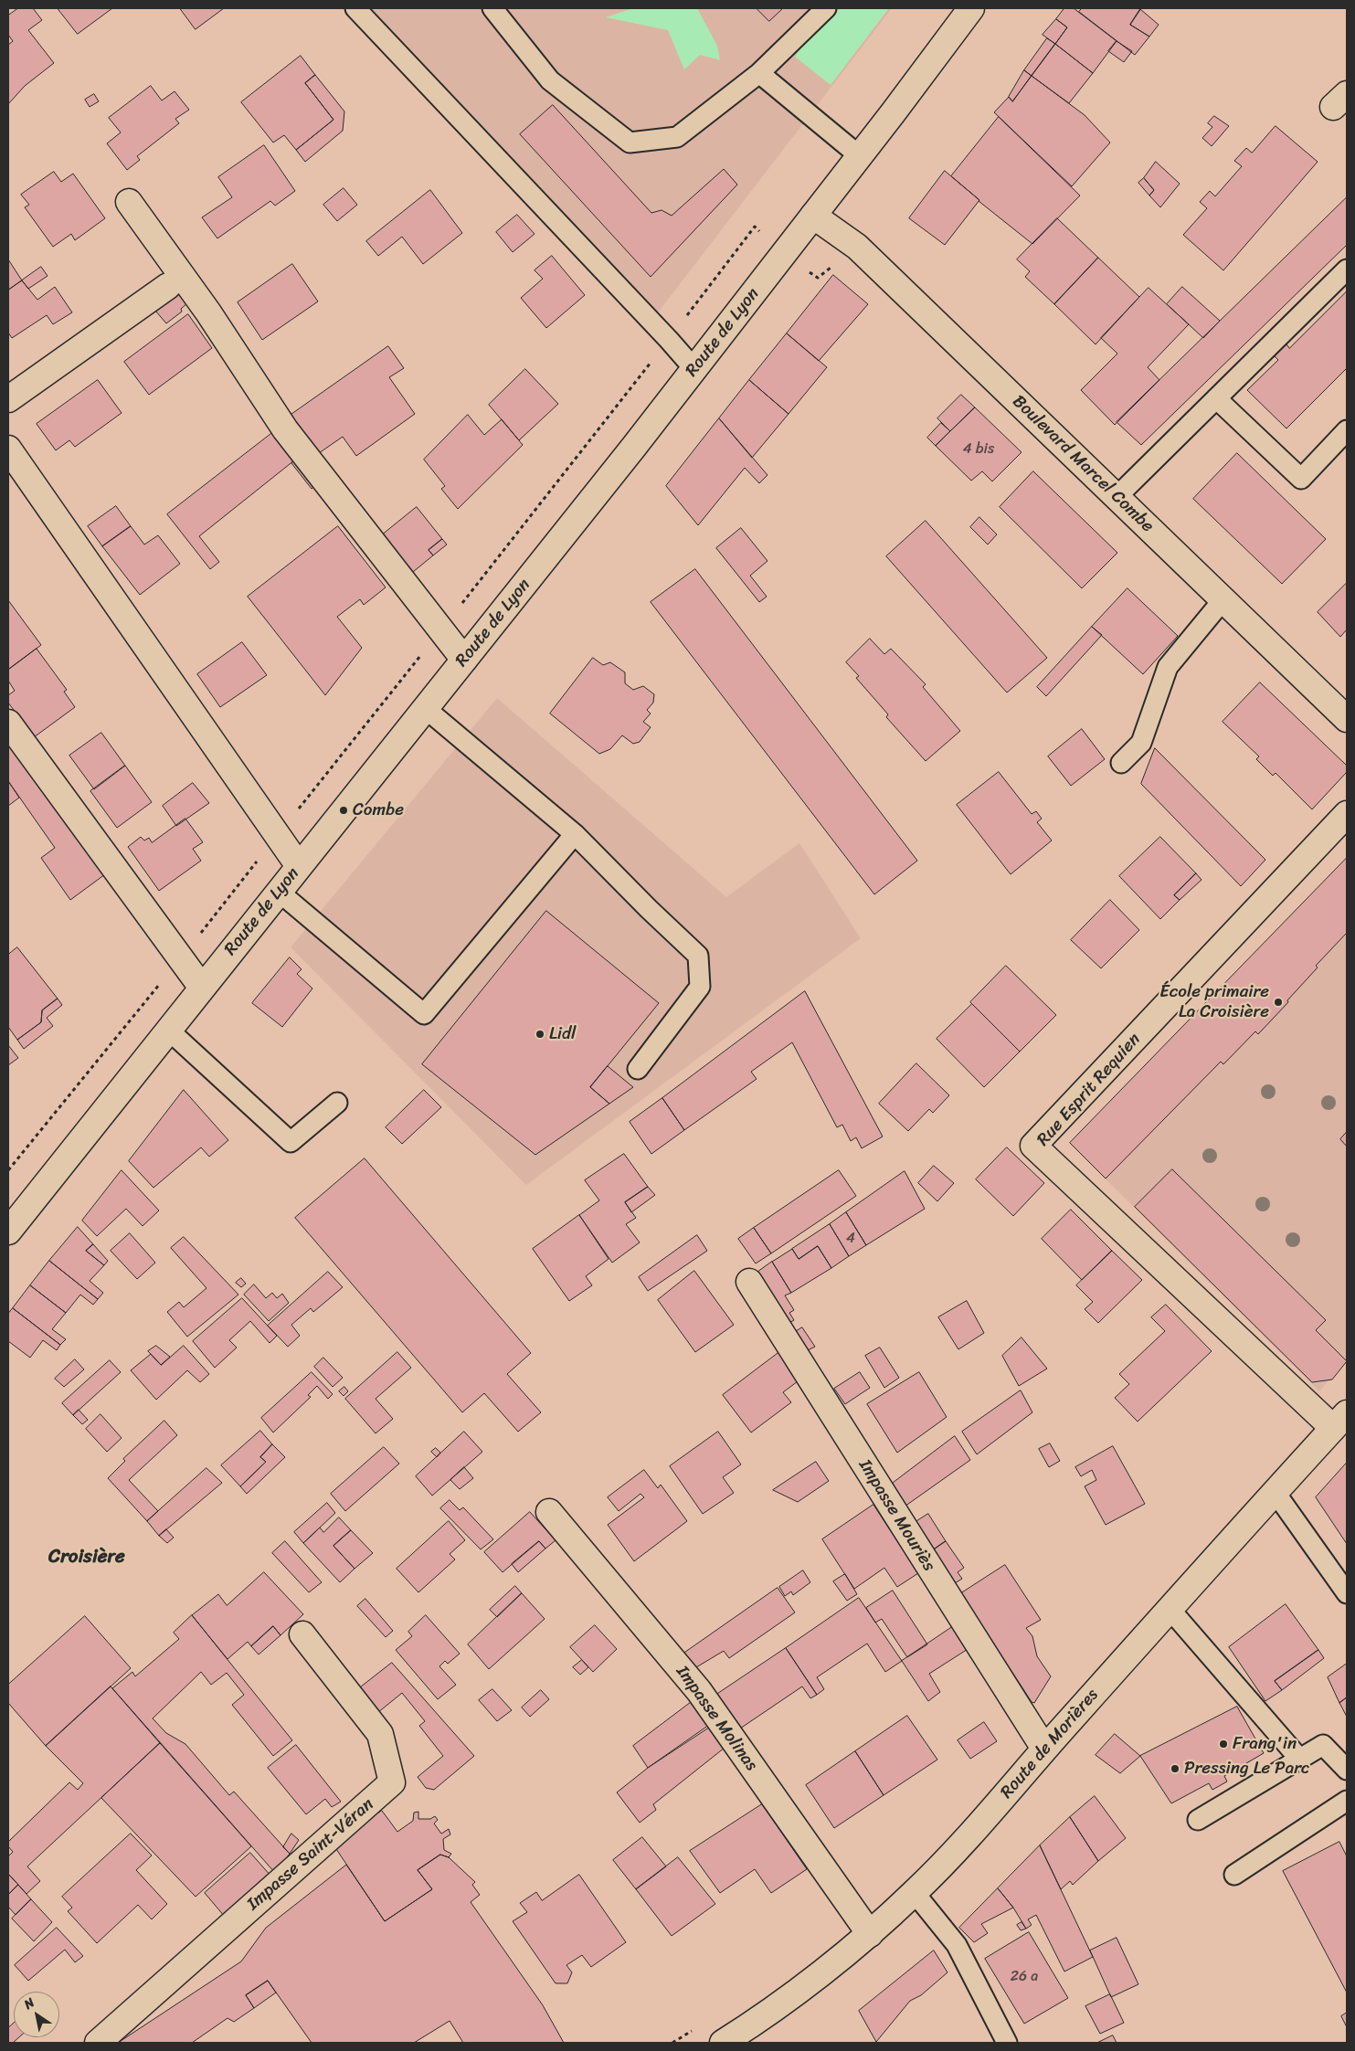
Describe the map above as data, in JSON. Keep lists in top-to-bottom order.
{
  "streets": {
    "street": [
      "Route de Lyon",
      "Boulevard Marcel Combe",
      "Rue Esprit Requien",
      "Impasse Mouriès",
      "Impasse Molinas",
      "Route de Morières",
      "Impasse Saint-Véran"
    ]
  },
  "crossings": [
    ["Route de Lyon", "Boulevard Marcel Combe"],
    ["Rue Esprit Requien", "Route de Morières"],
    ["Impasse Mouriès", "Route de Morières"],
    ["Impasse Molinas", "Route de Morières"]
  ],
  "districts": ["Croisière"],
  "places": [
    "Combe",
    "École primaire La Croisière",
    "Lidl",
    "Frang'in",
    "Pressing Le Parc"
  ],
  "house_numbers": ["4 bis", "4", "26 a"],
  "north": "top left"
}
